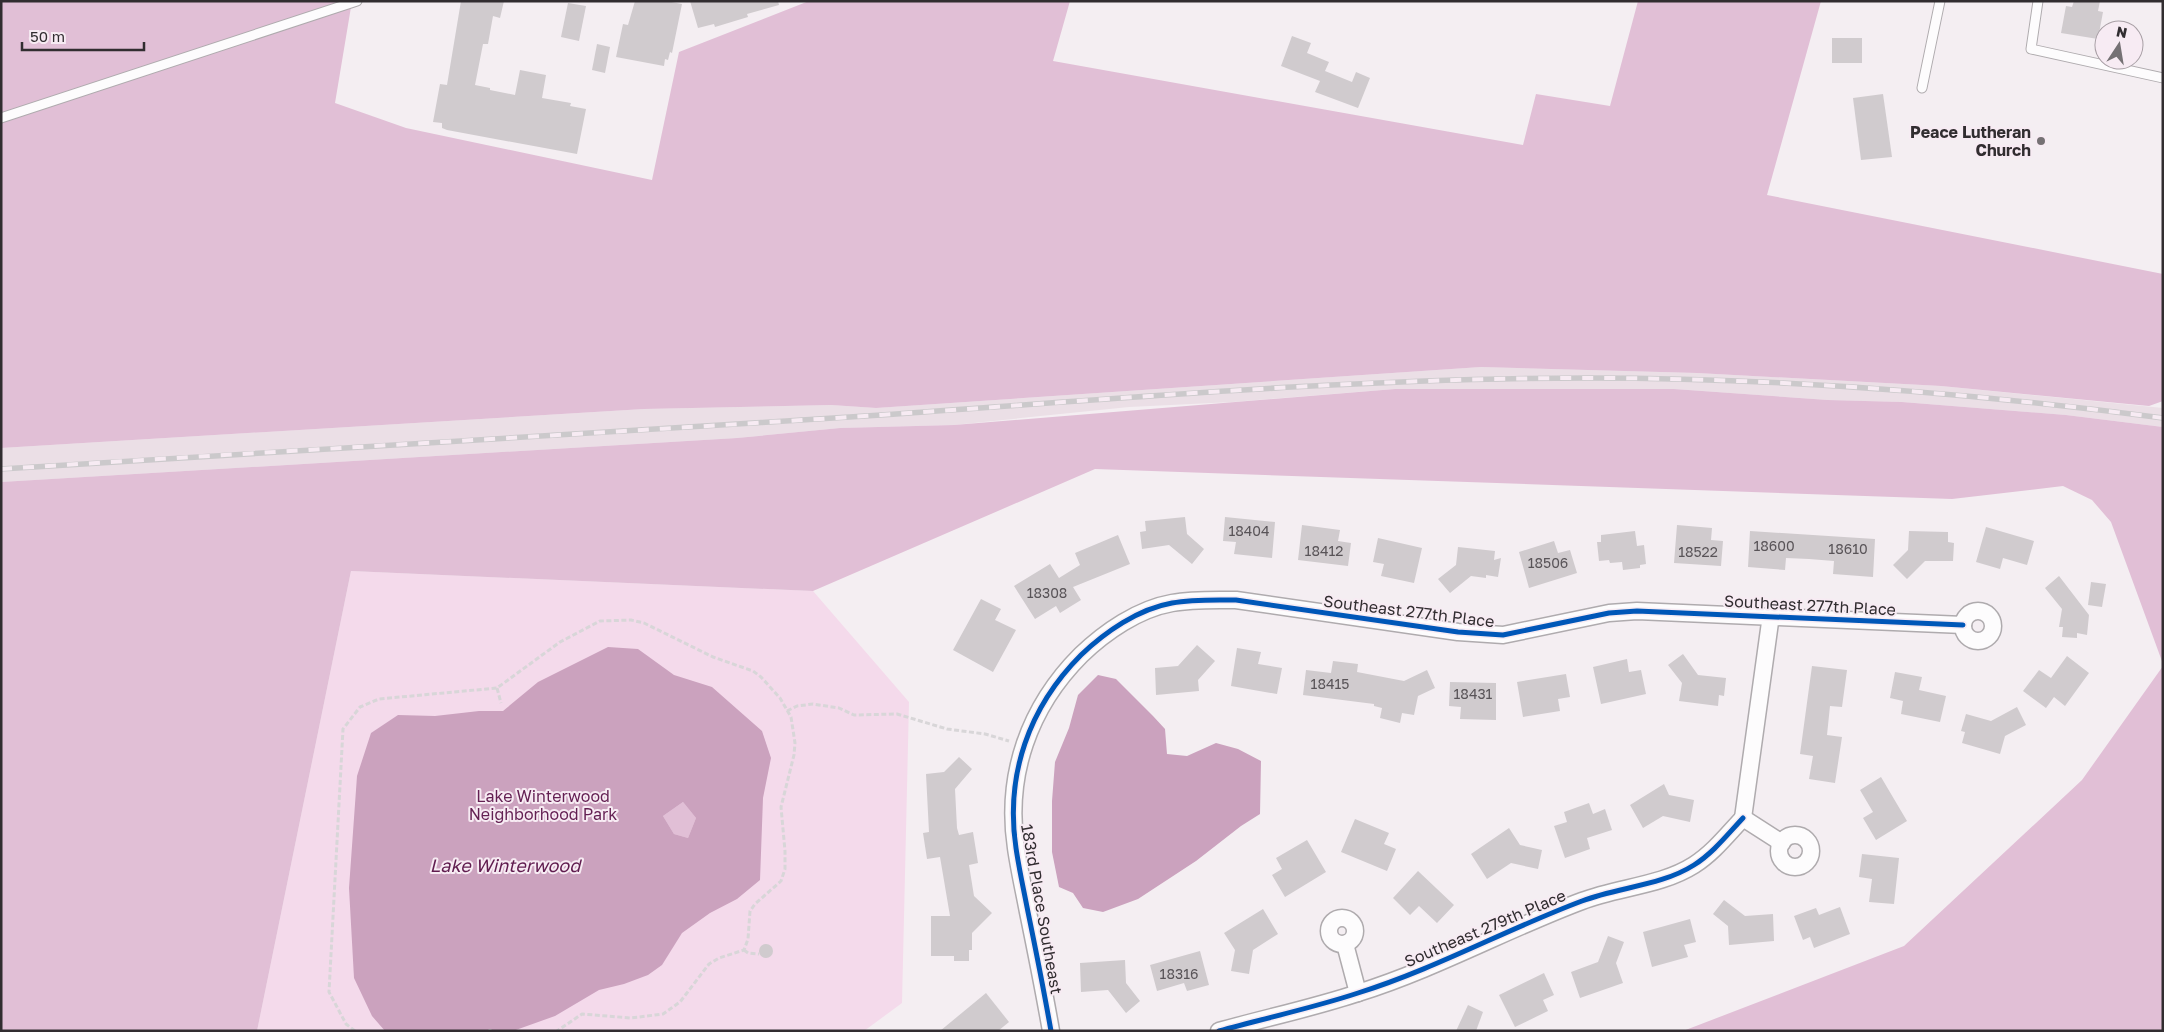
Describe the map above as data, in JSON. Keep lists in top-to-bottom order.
{
  "streets": {
    "street": ["Southeast 277th Place", "183rd Place Southeast", "Southeast 279th Place"]
  },
  "crossings": [
    ["Southeast 277th Place", "183rd Place Southeast"]
  ],
  "water": ["Lake Winterwood"],
  "parks": ["Lake Winterwood Neighborhood Park"],
  "places": ["Peace Lutheran Church"],
  "house_numbers": [
    "18404",
    "18600",
    "18610",
    "18412",
    "18522",
    "18506",
    "18308",
    "18415",
    "18431",
    "18316"
  ],
  "scale_bar": "50 m",
  "north": "top"
}
